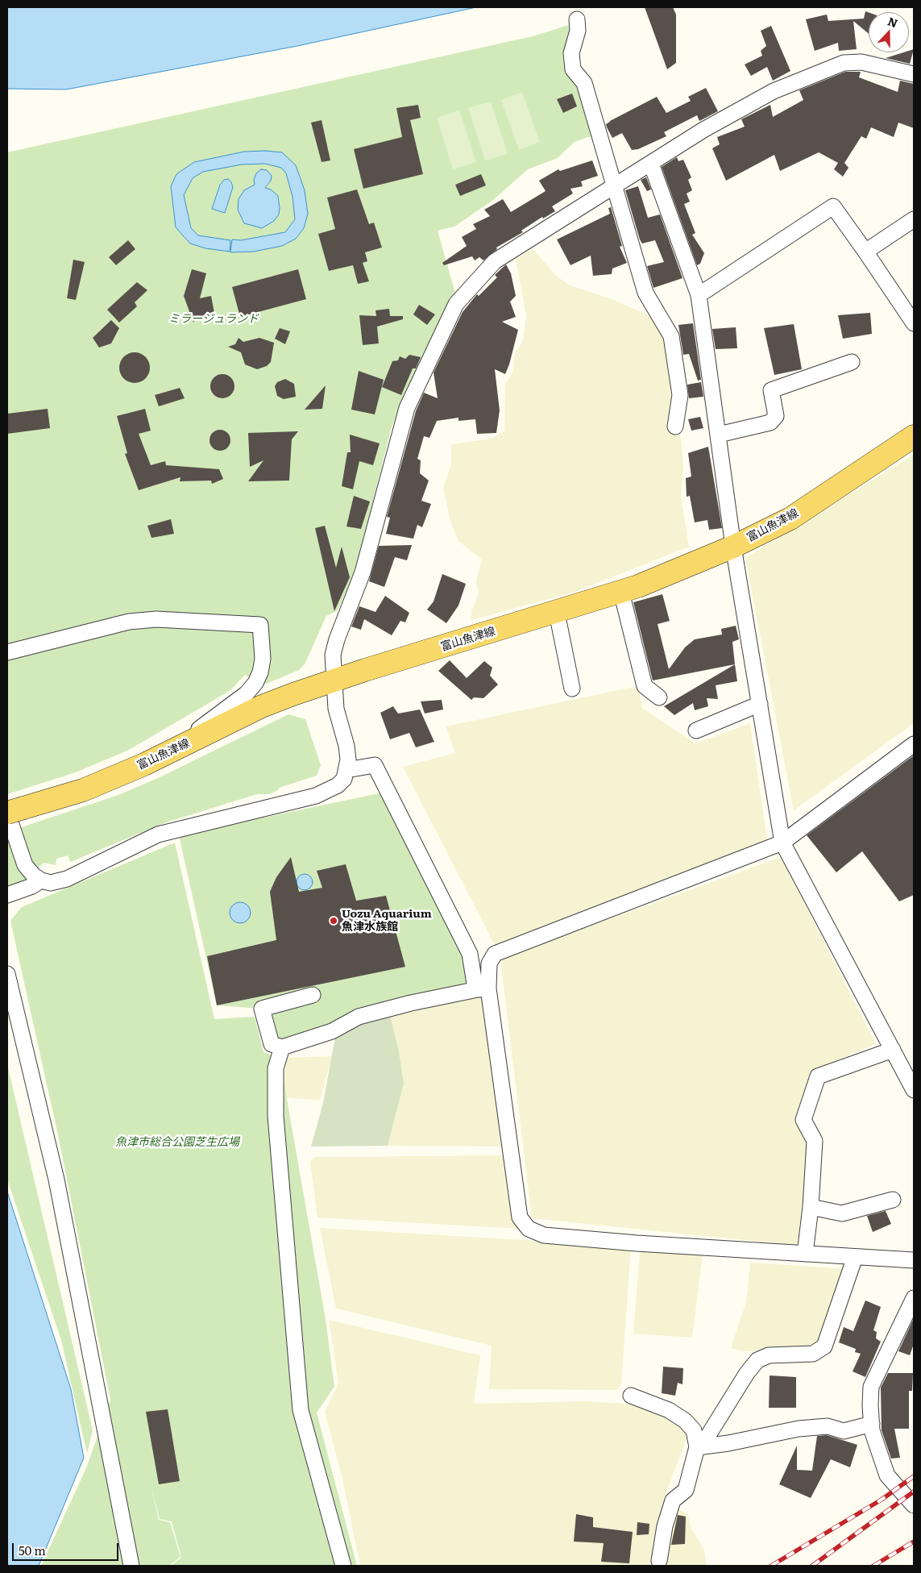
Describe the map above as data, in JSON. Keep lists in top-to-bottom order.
{
  "streets": {
    "main road": ["富山魚津線"]
  },
  "parks": ["ミラージュランド", "魚津市総合公園芝生広場"],
  "places": ["Uozu Aquarium 魚津水族館"],
  "scale_bar": "50 m",
  "north": "top"
}
